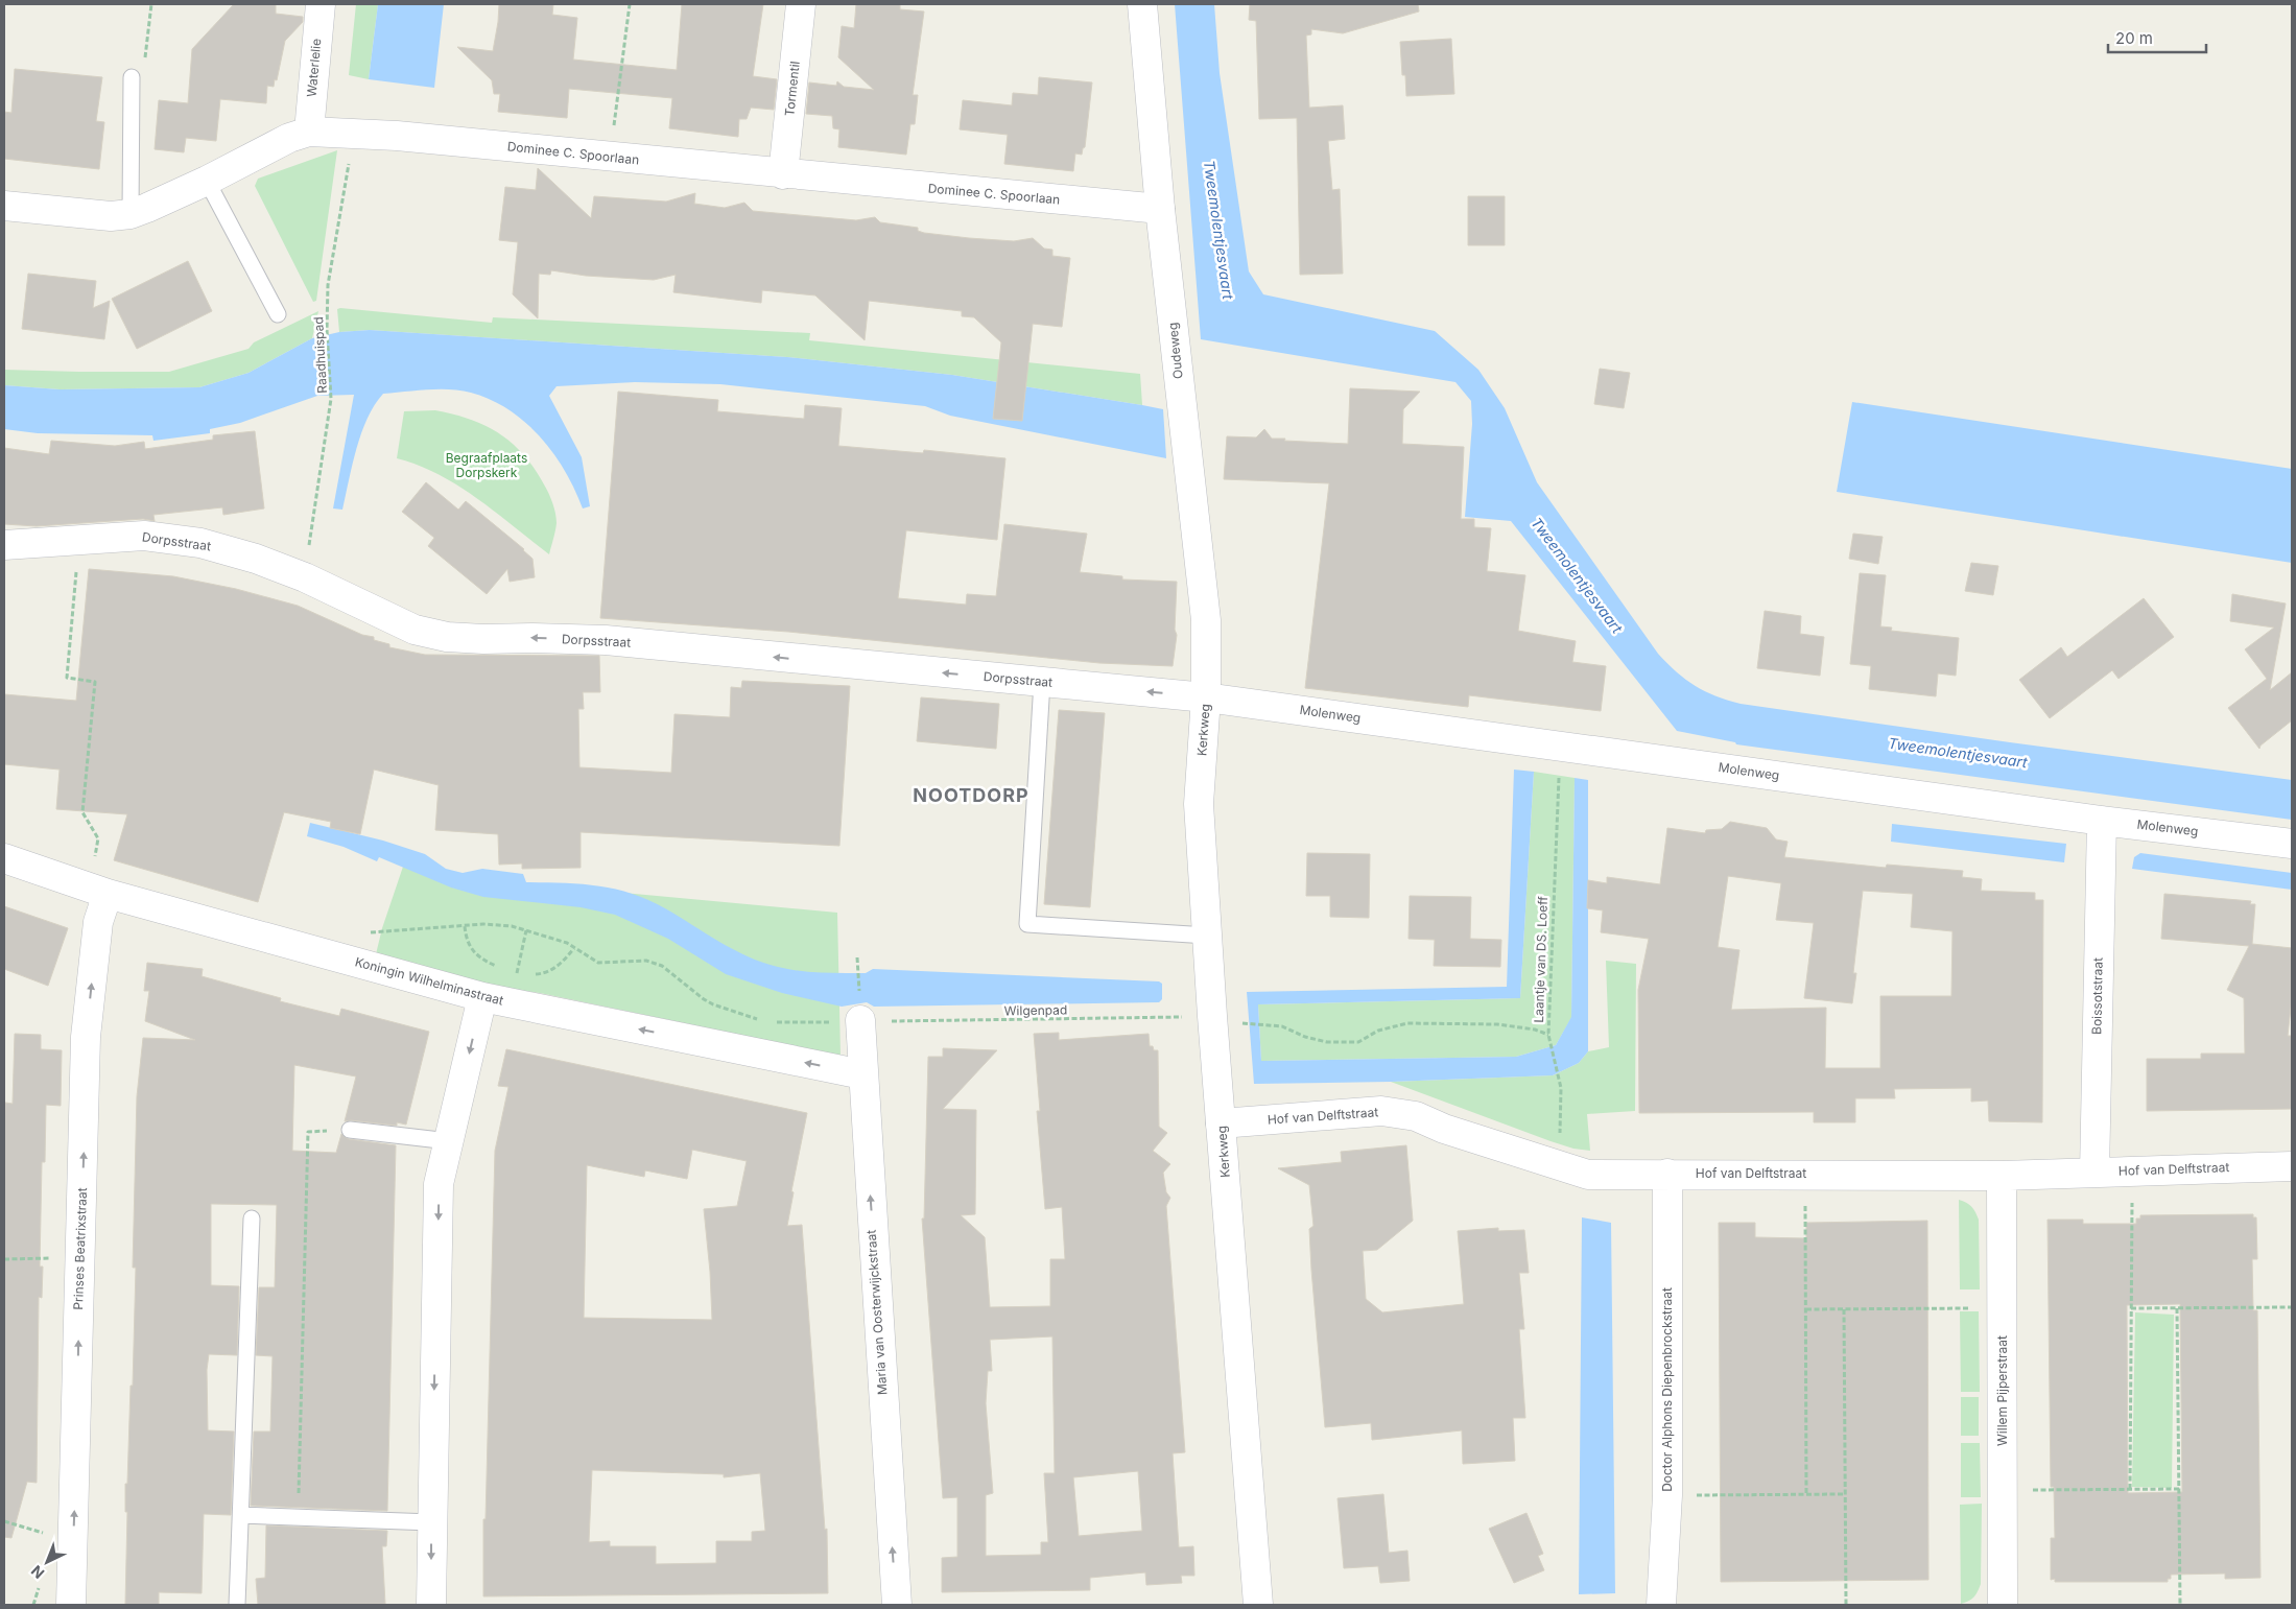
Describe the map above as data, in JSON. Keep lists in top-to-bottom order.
{
  "streets": {
    "street": [
      "Waterlelie",
      "Tormentil",
      "Dominee C. Spoorlaan",
      "Oudeweg",
      "Dorpsstraat",
      "Molenweg",
      "Kerkweg",
      "Koningin Wilhelminastraat",
      "Boissotstraat",
      "Hof van Delftstraat",
      "Prinses Beatrixstraat",
      "Maria van Oosterwijckstraat",
      "Doctor Alphons Diepenbrockstraat",
      "Willem Pijperstraat"
    ],
    "path": ["Raadhuispad", "Laantje van DS. Loeff", "Wilgenpad"]
  },
  "crossings": [
    ["Waterlelie", "Dominee C. Spoorlaan"],
    ["Tormentil", "Dominee C. Spoorlaan"],
    ["Dominee C. Spoorlaan", "Oudeweg"],
    ["Dominee C. Spoorlaan", "Raadhuispad"],
    ["Oudeweg", "Dorpsstraat"],
    ["Oudeweg", "Molenweg"],
    ["Oudeweg", "Kerkweg"],
    ["Raadhuispad", "Dorpsstraat"],
    ["Dorpsstraat", "Molenweg"],
    ["Dorpsstraat", "Kerkweg"],
    ["Molenweg", "Kerkweg"],
    ["Molenweg", "Laantje van DS. Loeff"],
    ["Molenweg", "Boissotstraat"],
    ["Kerkweg", "Wilgenpad"],
    ["Kerkweg", "Hof van Delftstraat"],
    ["Koningin Wilhelminastraat", "Prinses Beatrixstraat"],
    ["Koningin Wilhelminastraat", "Maria van Oosterwijckstraat"],
    ["Boissotstraat", "Hof van Delftstraat"],
    ["Wilgenpad", "Maria van Oosterwijckstraat"],
    ["Hof van Delftstraat", "Doctor Alphons Diepenbrockstraat"],
    ["Hof van Delftstraat", "Willem Pijperstraat"]
  ],
  "one_way": [
    "Dorpsstraat",
    "Koningin Wilhelminastraat",
    "Prinses Beatrixstraat",
    "Maria van Oosterwijckstraat"
  ],
  "districts": ["NOOTDORP"],
  "water": ["Tweemolentjesvaart"],
  "parks": ["Begraafplaats Dorpskerk"],
  "scale_bar": "20 m",
  "north": "bottom left"
}
